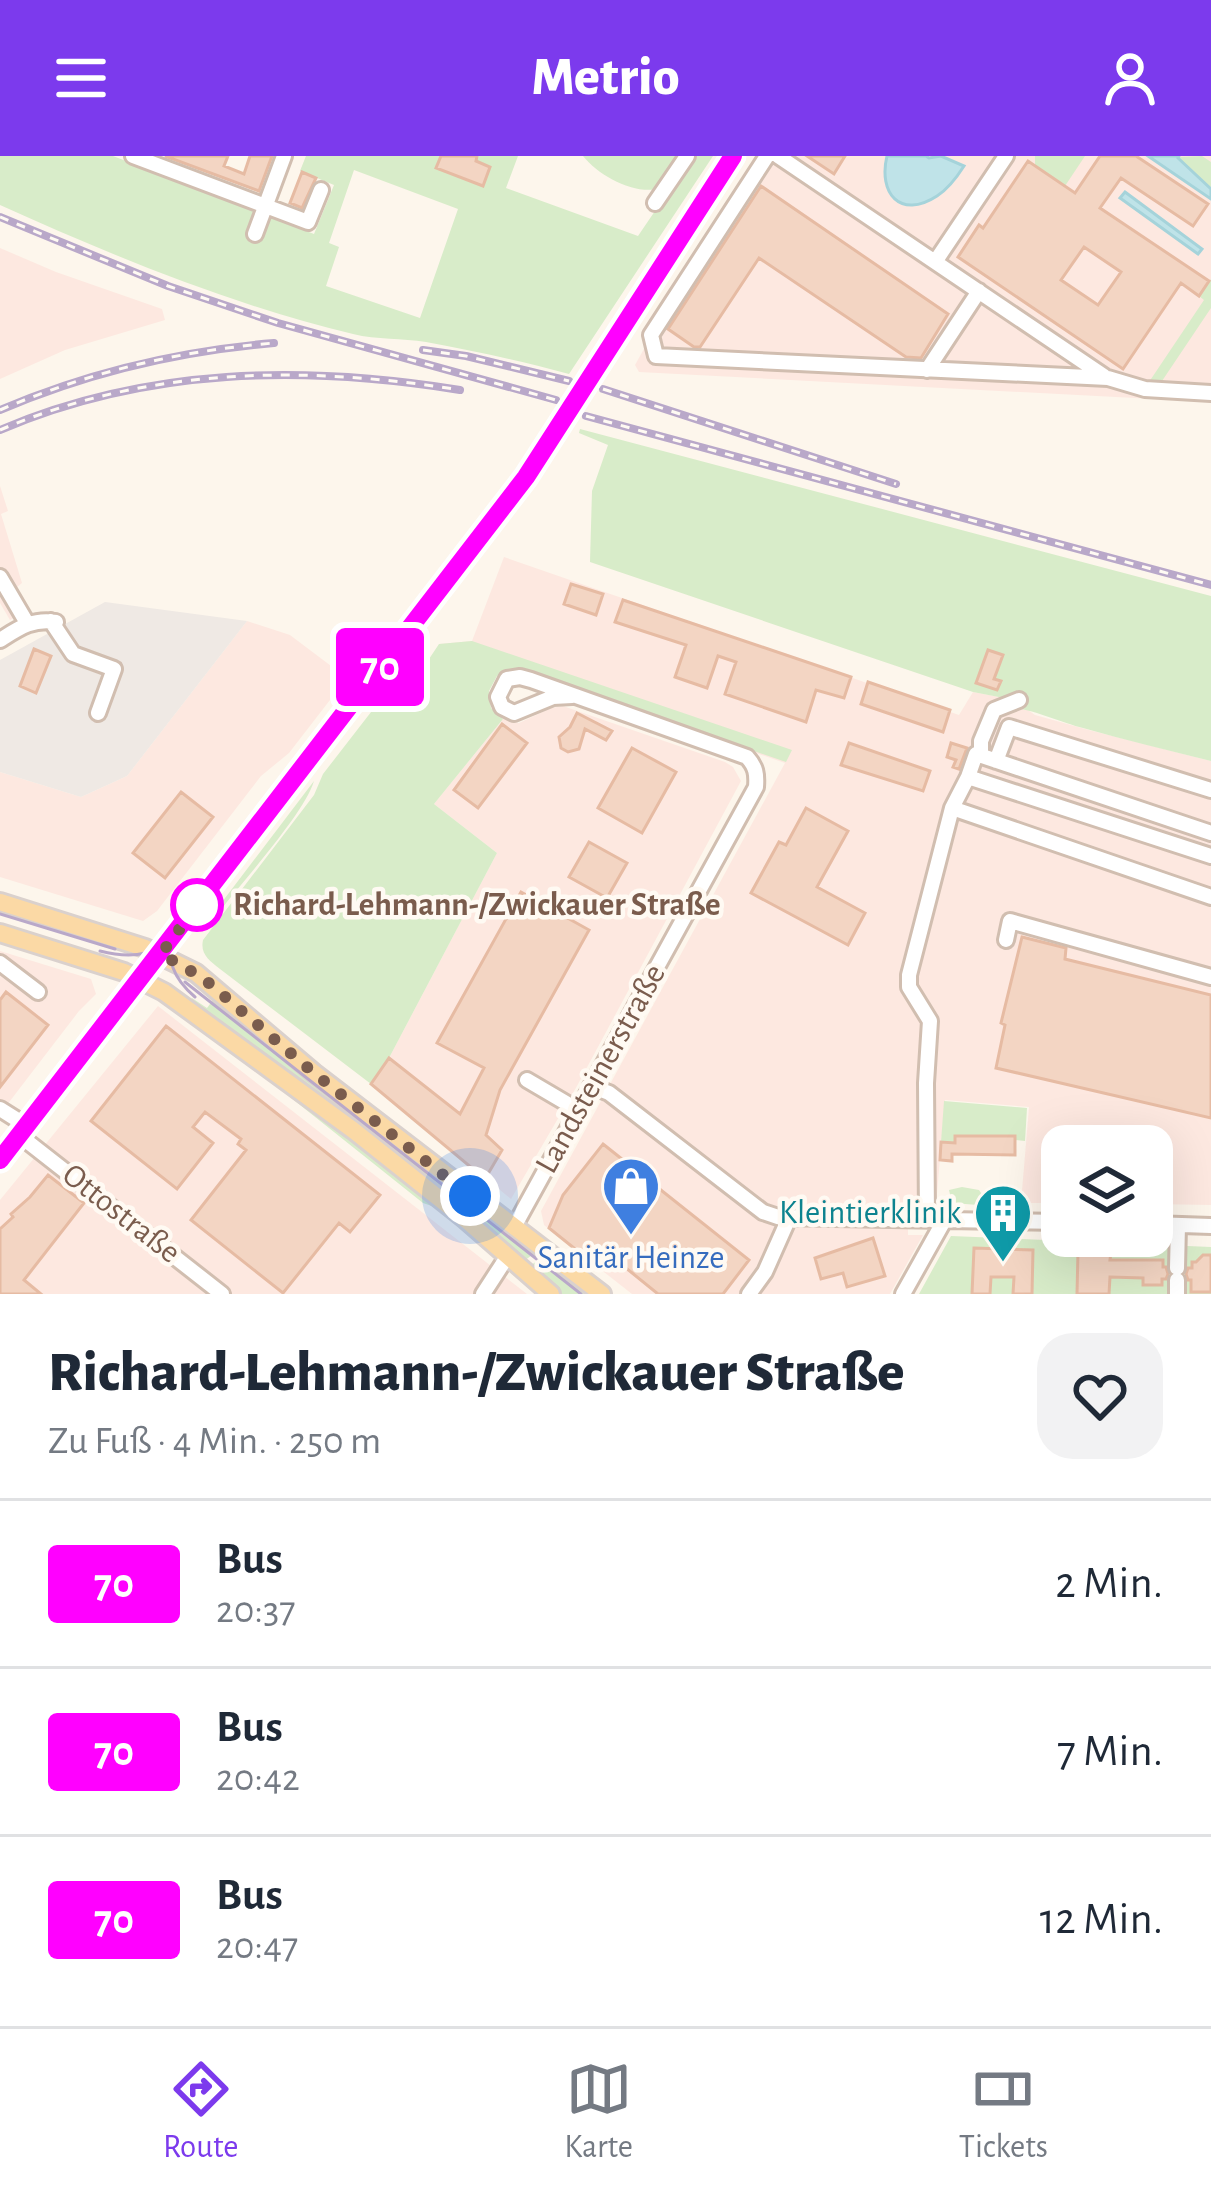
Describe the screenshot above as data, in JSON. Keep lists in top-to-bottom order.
{
  "streets": {
    "street": ["Landsteinerstraße", "Ottostraße"]
  },
  "places": {
    "other": ["Richard-Lehmann-/Zwickauer Straße"],
    "shop": ["Sanitär Heinze"],
    "building": ["Kleintierklinik"]
  },
  "lines": ["bus line 70"],
  "page": {
    "header": "Metrio",
    "on_map": "70",
    "heading": ["Richard-Lehmann-/Zwickauer Straße", "Zu Fuß · 4 Min. · 250 m"],
    "list": [
      {
        "mark": "70",
        "name": "Bus",
        "note": "20:37",
        "value": "2 Min."
      },
      {
        "mark": "70",
        "name": "Bus",
        "note": "20:42",
        "value": "7 Min."
      },
      {
        "mark": "70",
        "name": "Bus",
        "note": "20:47",
        "value": "12 Min."
      }
    ],
    "tabs": ["Route", "Karte", "Tickets"]
  }
}
